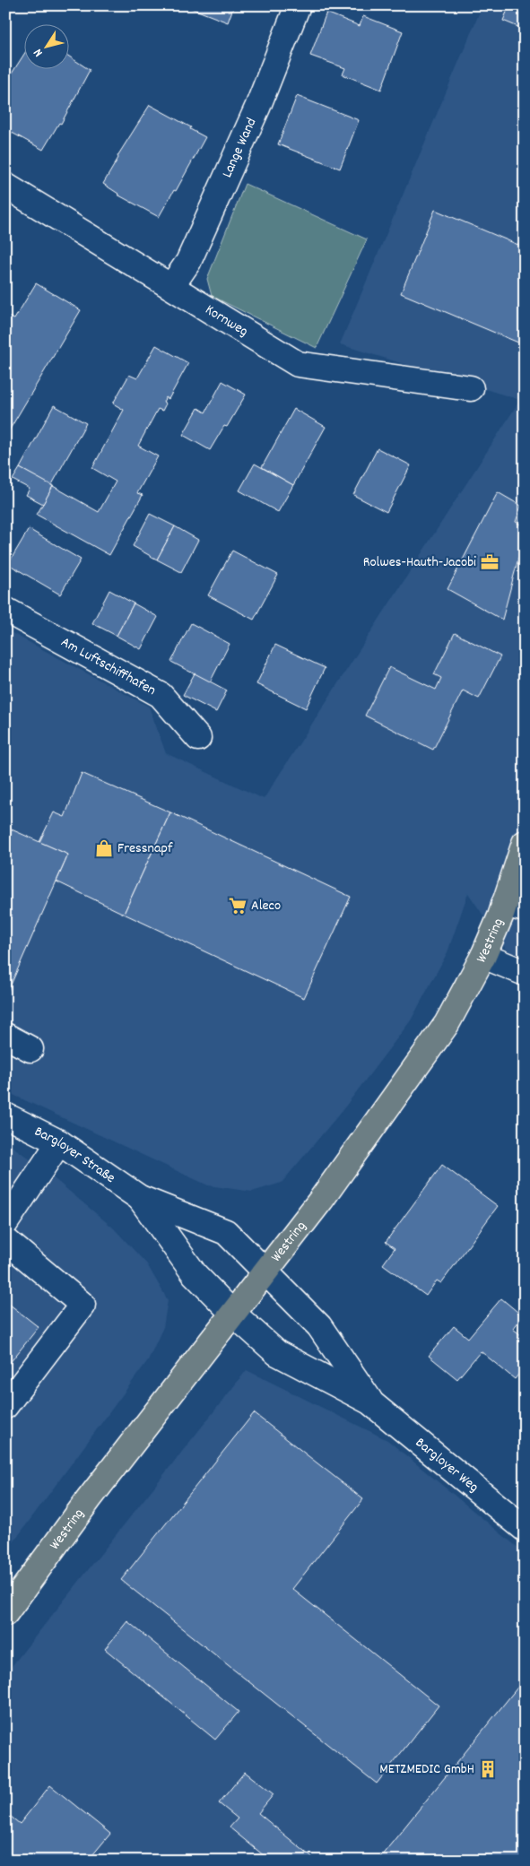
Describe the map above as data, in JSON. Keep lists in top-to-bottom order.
{
  "streets": {
    "main road": ["Westring"],
    "street": [
      "Lange Wand",
      "Kornweg",
      "Am Luftschiffhafen",
      "Bargloyer Straße",
      "Bargloyer Weg"
    ]
  },
  "crossings": [
    ["Lange Wand", "Kornweg"],
    ["Westring", "Bargloyer Straße"],
    ["Westring", "Bargloyer Weg"],
    ["Bargloyer Straße", "Bargloyer Weg"]
  ],
  "places": {
    "office": ["Rolwes-Hauth-Jacobi"],
    "shop": ["Fressnapf"],
    "supermarket": ["Aleco"],
    "building": ["METZMEDIC GmbH"]
  },
  "north": "bottom left"
}
